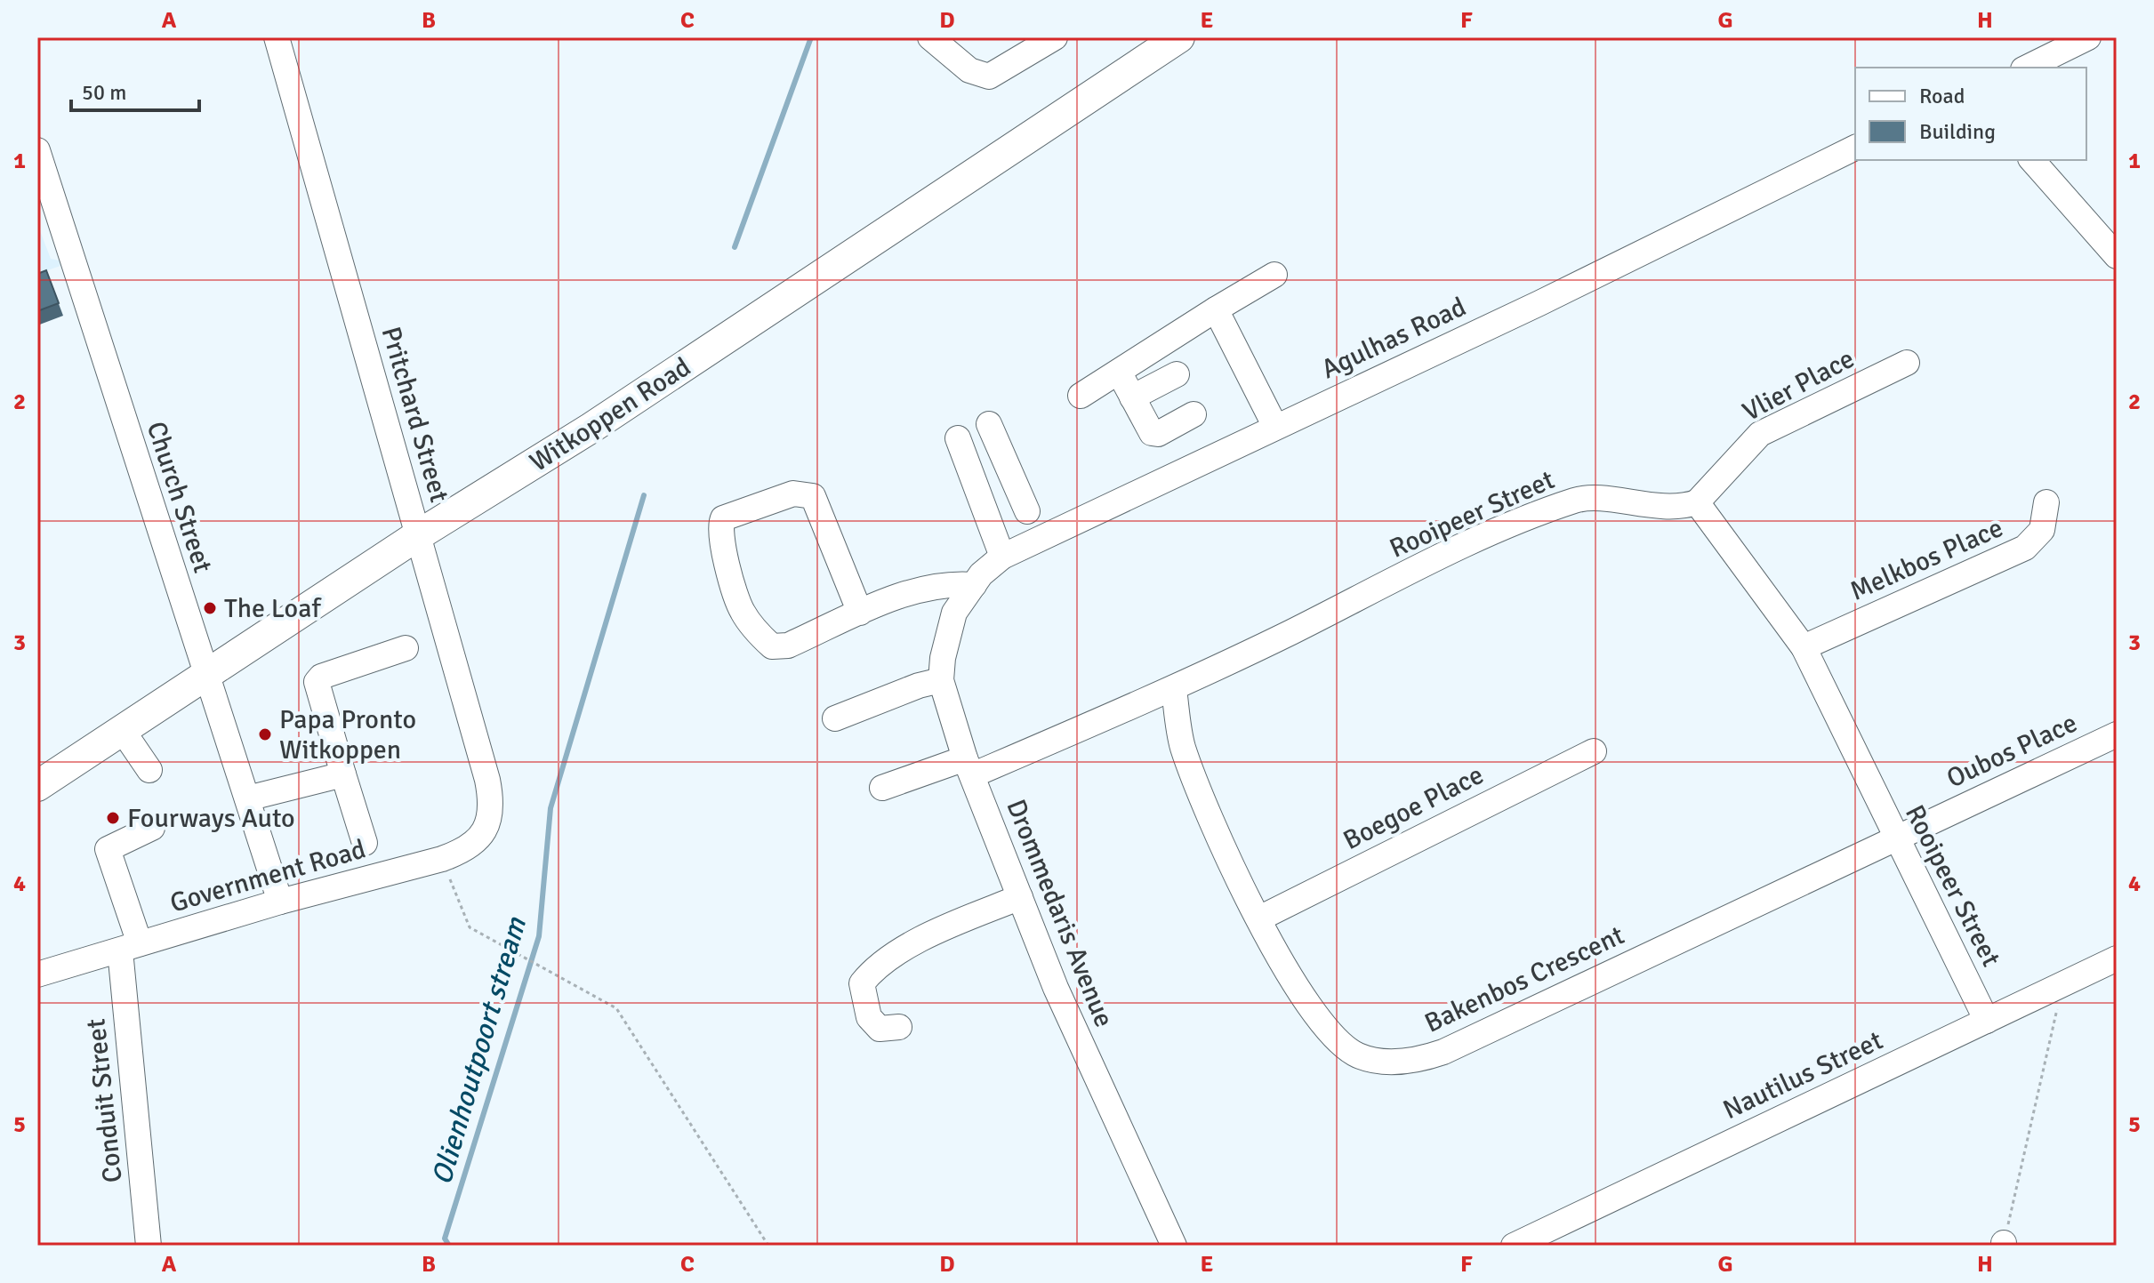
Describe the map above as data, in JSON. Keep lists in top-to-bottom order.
{
  "streets": {
    "main road": ["Witkoppen Road"],
    "street": [
      "Agulhas Road",
      "Vlier Place",
      "Pritchard Street",
      "Church Street",
      "Rooipeer Street",
      "Melkbos Place",
      "Oubos Place",
      "Boegoe Place",
      "Government Road",
      "Drommedaris Avenue",
      "Bakenbos Crescent",
      "Nautilus Street",
      "Conduit Street"
    ]
  },
  "crossings": [
    ["Agulhas Road", "Drommedaris Avenue"],
    ["Vlier Place", "Rooipeer Street"],
    ["Pritchard Street", "Witkoppen Road"],
    ["Pritchard Street", "Government Road"],
    ["Witkoppen Road", "Church Street"],
    ["Church Street", "Government Road"],
    ["Rooipeer Street", "Melkbos Place"],
    ["Rooipeer Street", "Oubos Place"],
    ["Rooipeer Street", "Drommedaris Avenue"],
    ["Rooipeer Street", "Bakenbos Crescent"],
    ["Rooipeer Street", "Nautilus Street"],
    ["Oubos Place", "Bakenbos Crescent"],
    ["Boegoe Place", "Bakenbos Crescent"],
    ["Government Road", "Conduit Street"]
  ],
  "water": ["Olienhoutpoort stream"],
  "places": ["The Loaf", "Papa Pronto Witkoppen", "Fourways Auto"],
  "legend": ["Road", "Building"],
  "scale_bar": "50 m",
  "grid": {
    "columns": [
      "A",
      "B",
      "C",
      "D",
      "E",
      "F",
      "G",
      "H"
    ],
    "rows": [
      "1",
      "2",
      "3",
      "4",
      "5"
    ]
  }
}
